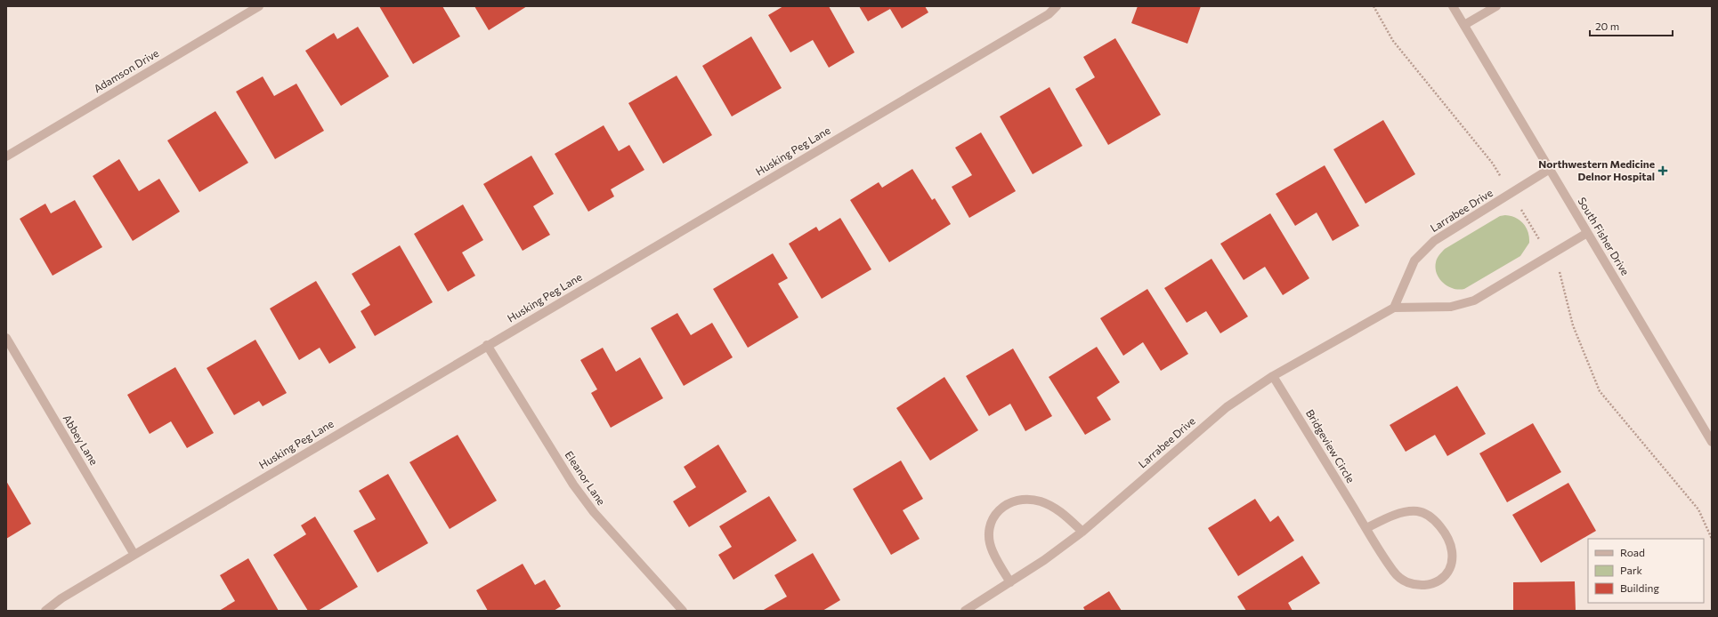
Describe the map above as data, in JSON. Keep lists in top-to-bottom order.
{
  "streets": {
    "street": [
      "Adamson Drive",
      "Husking Peg Lane",
      "Larrabee Drive",
      "South Fisher Drive",
      "Abbey Lane",
      "Bridgeview Circle",
      "Eleanor Lane"
    ]
  },
  "crossings": [
    ["Husking Peg Lane", "Abbey Lane"],
    ["Husking Peg Lane", "Eleanor Lane"],
    ["Larrabee Drive", "South Fisher Drive"],
    ["Larrabee Drive", "Bridgeview Circle"]
  ],
  "places": {
    "health": ["Northwestern Medicine Delnor Hospital"]
  },
  "legend": ["Road", "Park", "Building"],
  "scale_bar": "20 m"
}
